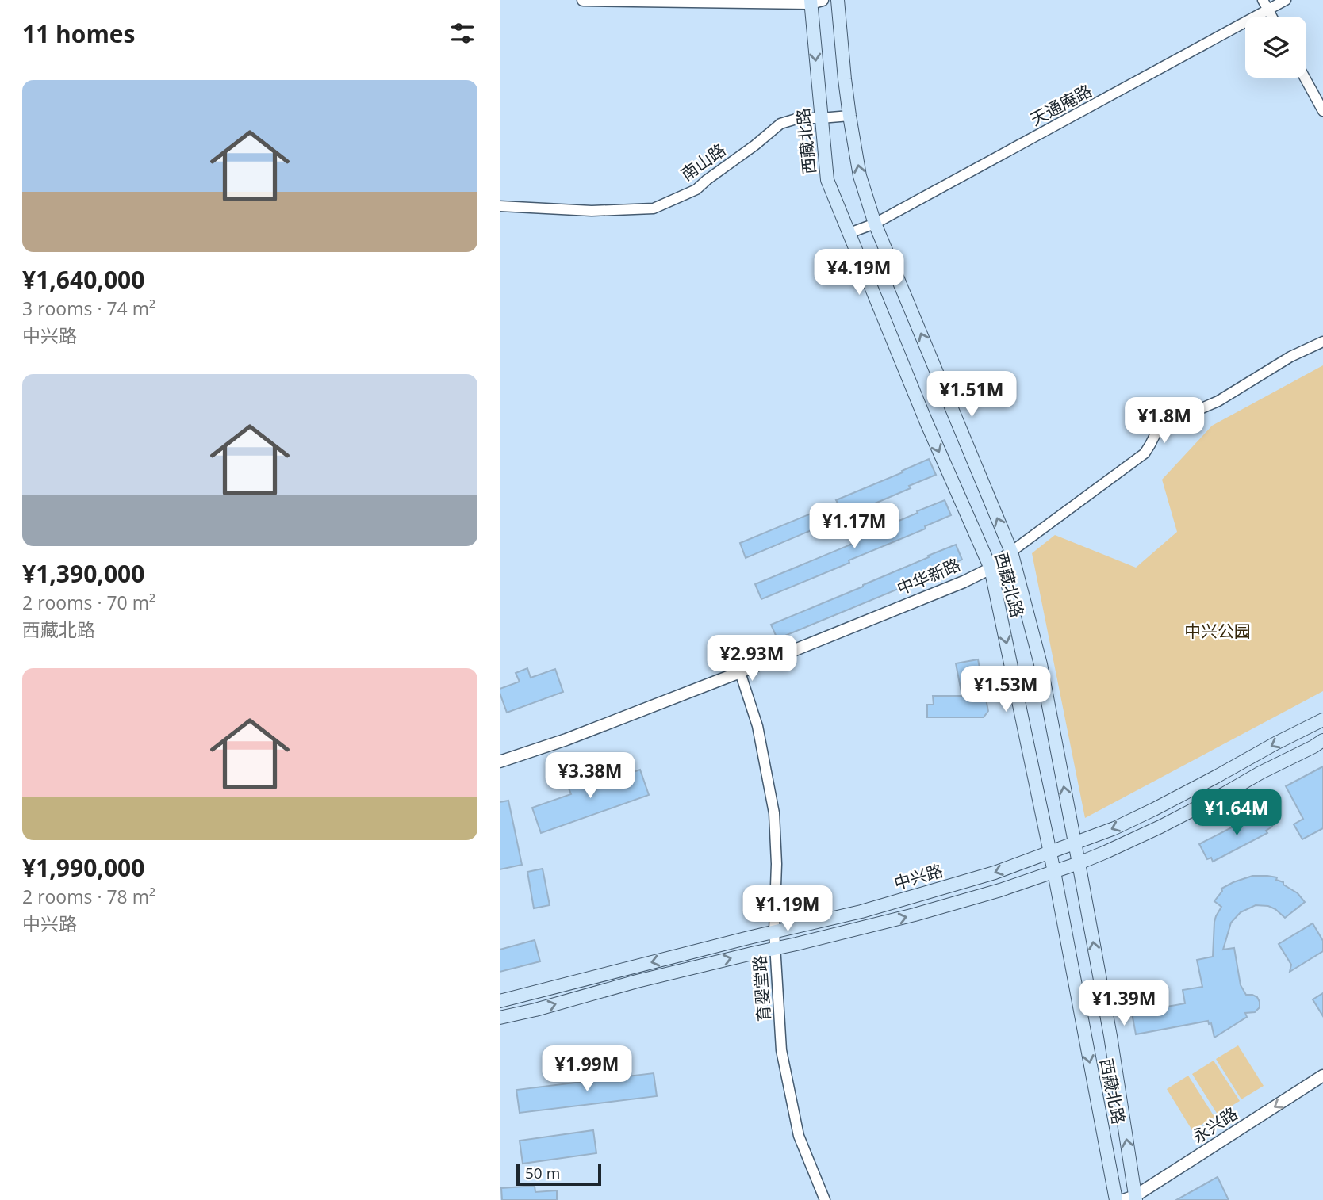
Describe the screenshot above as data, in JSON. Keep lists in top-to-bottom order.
{
  "streets": {
    "main road": ["西藏北路", "中兴路"],
    "street": [
      "天通庵路",
      "南山路",
      "中华新路",
      "育婴堂路",
      "永兴路"
    ]
  },
  "crossings": [
    ["天通庵路", "西藏北路"],
    ["西藏北路", "南山路"],
    ["西藏北路", "中华新路"],
    ["西藏北路", "中兴路"],
    ["西藏北路", "永兴路"],
    ["中华新路", "育婴堂路"],
    ["中兴路", "育婴堂路"]
  ],
  "one_way": ["永兴路"],
  "parks": ["中兴公园"],
  "scale_bar": "50 m",
  "page": {
    "heading": "11 homes",
    "list": [
      {
        "name": "¥1,640,000",
        "note": "3 rooms · 74 m² · 中兴路"
      },
      {
        "name": "¥1,390,000",
        "note": "2 rooms · 70 m² · 西藏北路"
      },
      {
        "name": "¥1,990,000",
        "note": "2 rooms · 78 m² · 中兴路"
      }
    ],
    "price": [
      "¥4.19M",
      "¥1.51M",
      "¥1.8M",
      "¥1.17M",
      "¥2.93M",
      "¥1.53M",
      "¥3.38M",
      "¥1.64M",
      "¥1.19M",
      "¥1.39M",
      "¥1.99M"
    ],
    "scale": "50 m"
  }
}
